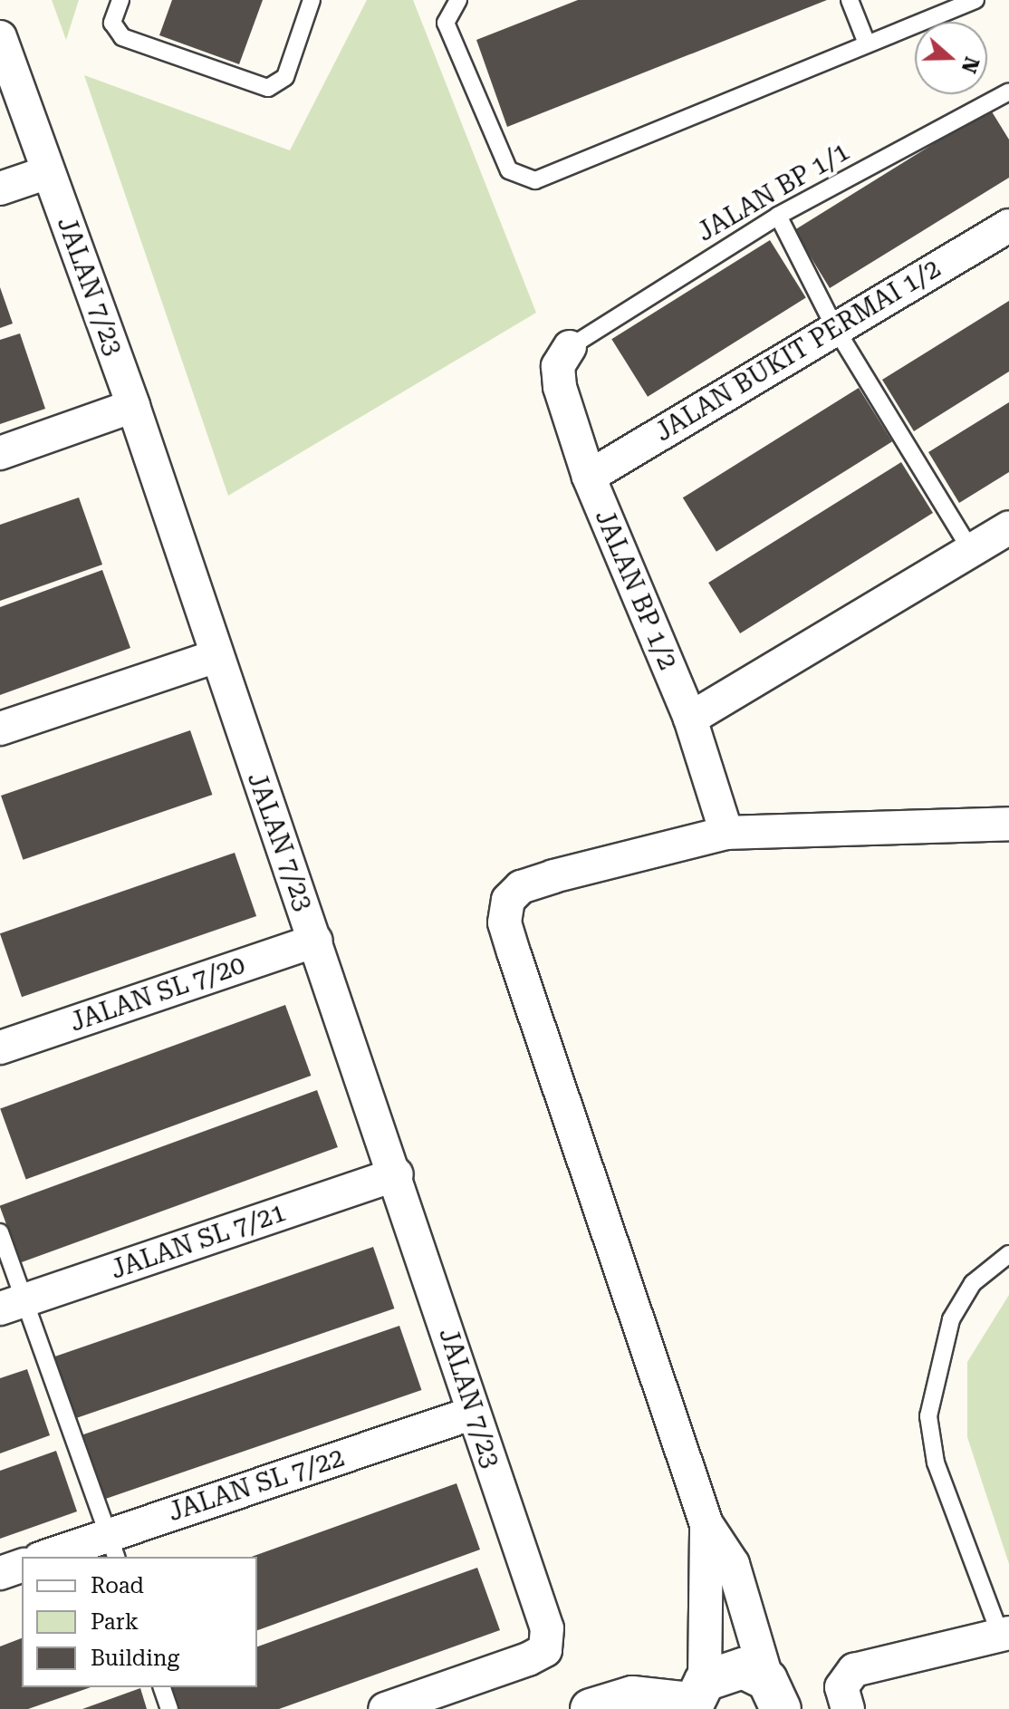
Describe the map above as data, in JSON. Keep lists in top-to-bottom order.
{
  "streets": {
    "street": [
      "JALAN 7/23",
      "JALAN BUKIT PERMAI 1/2",
      "JALAN BP 1/2",
      "JALAN SL 7/20",
      "JALAN SL 7/21",
      "JALAN SL 7/22"
    ],
    "lane": ["JALAN BP 1/1"]
  },
  "crossings": [
    ["JALAN BP 1/1", "JALAN BP 1/2"],
    ["JALAN 7/23", "JALAN SL 7/20"],
    ["JALAN 7/23", "JALAN SL 7/21"],
    ["JALAN 7/23", "JALAN SL 7/22"],
    ["JALAN BUKIT PERMAI 1/2", "JALAN BP 1/2"]
  ],
  "legend": ["Road", "Park", "Building"],
  "north": "right"
}
